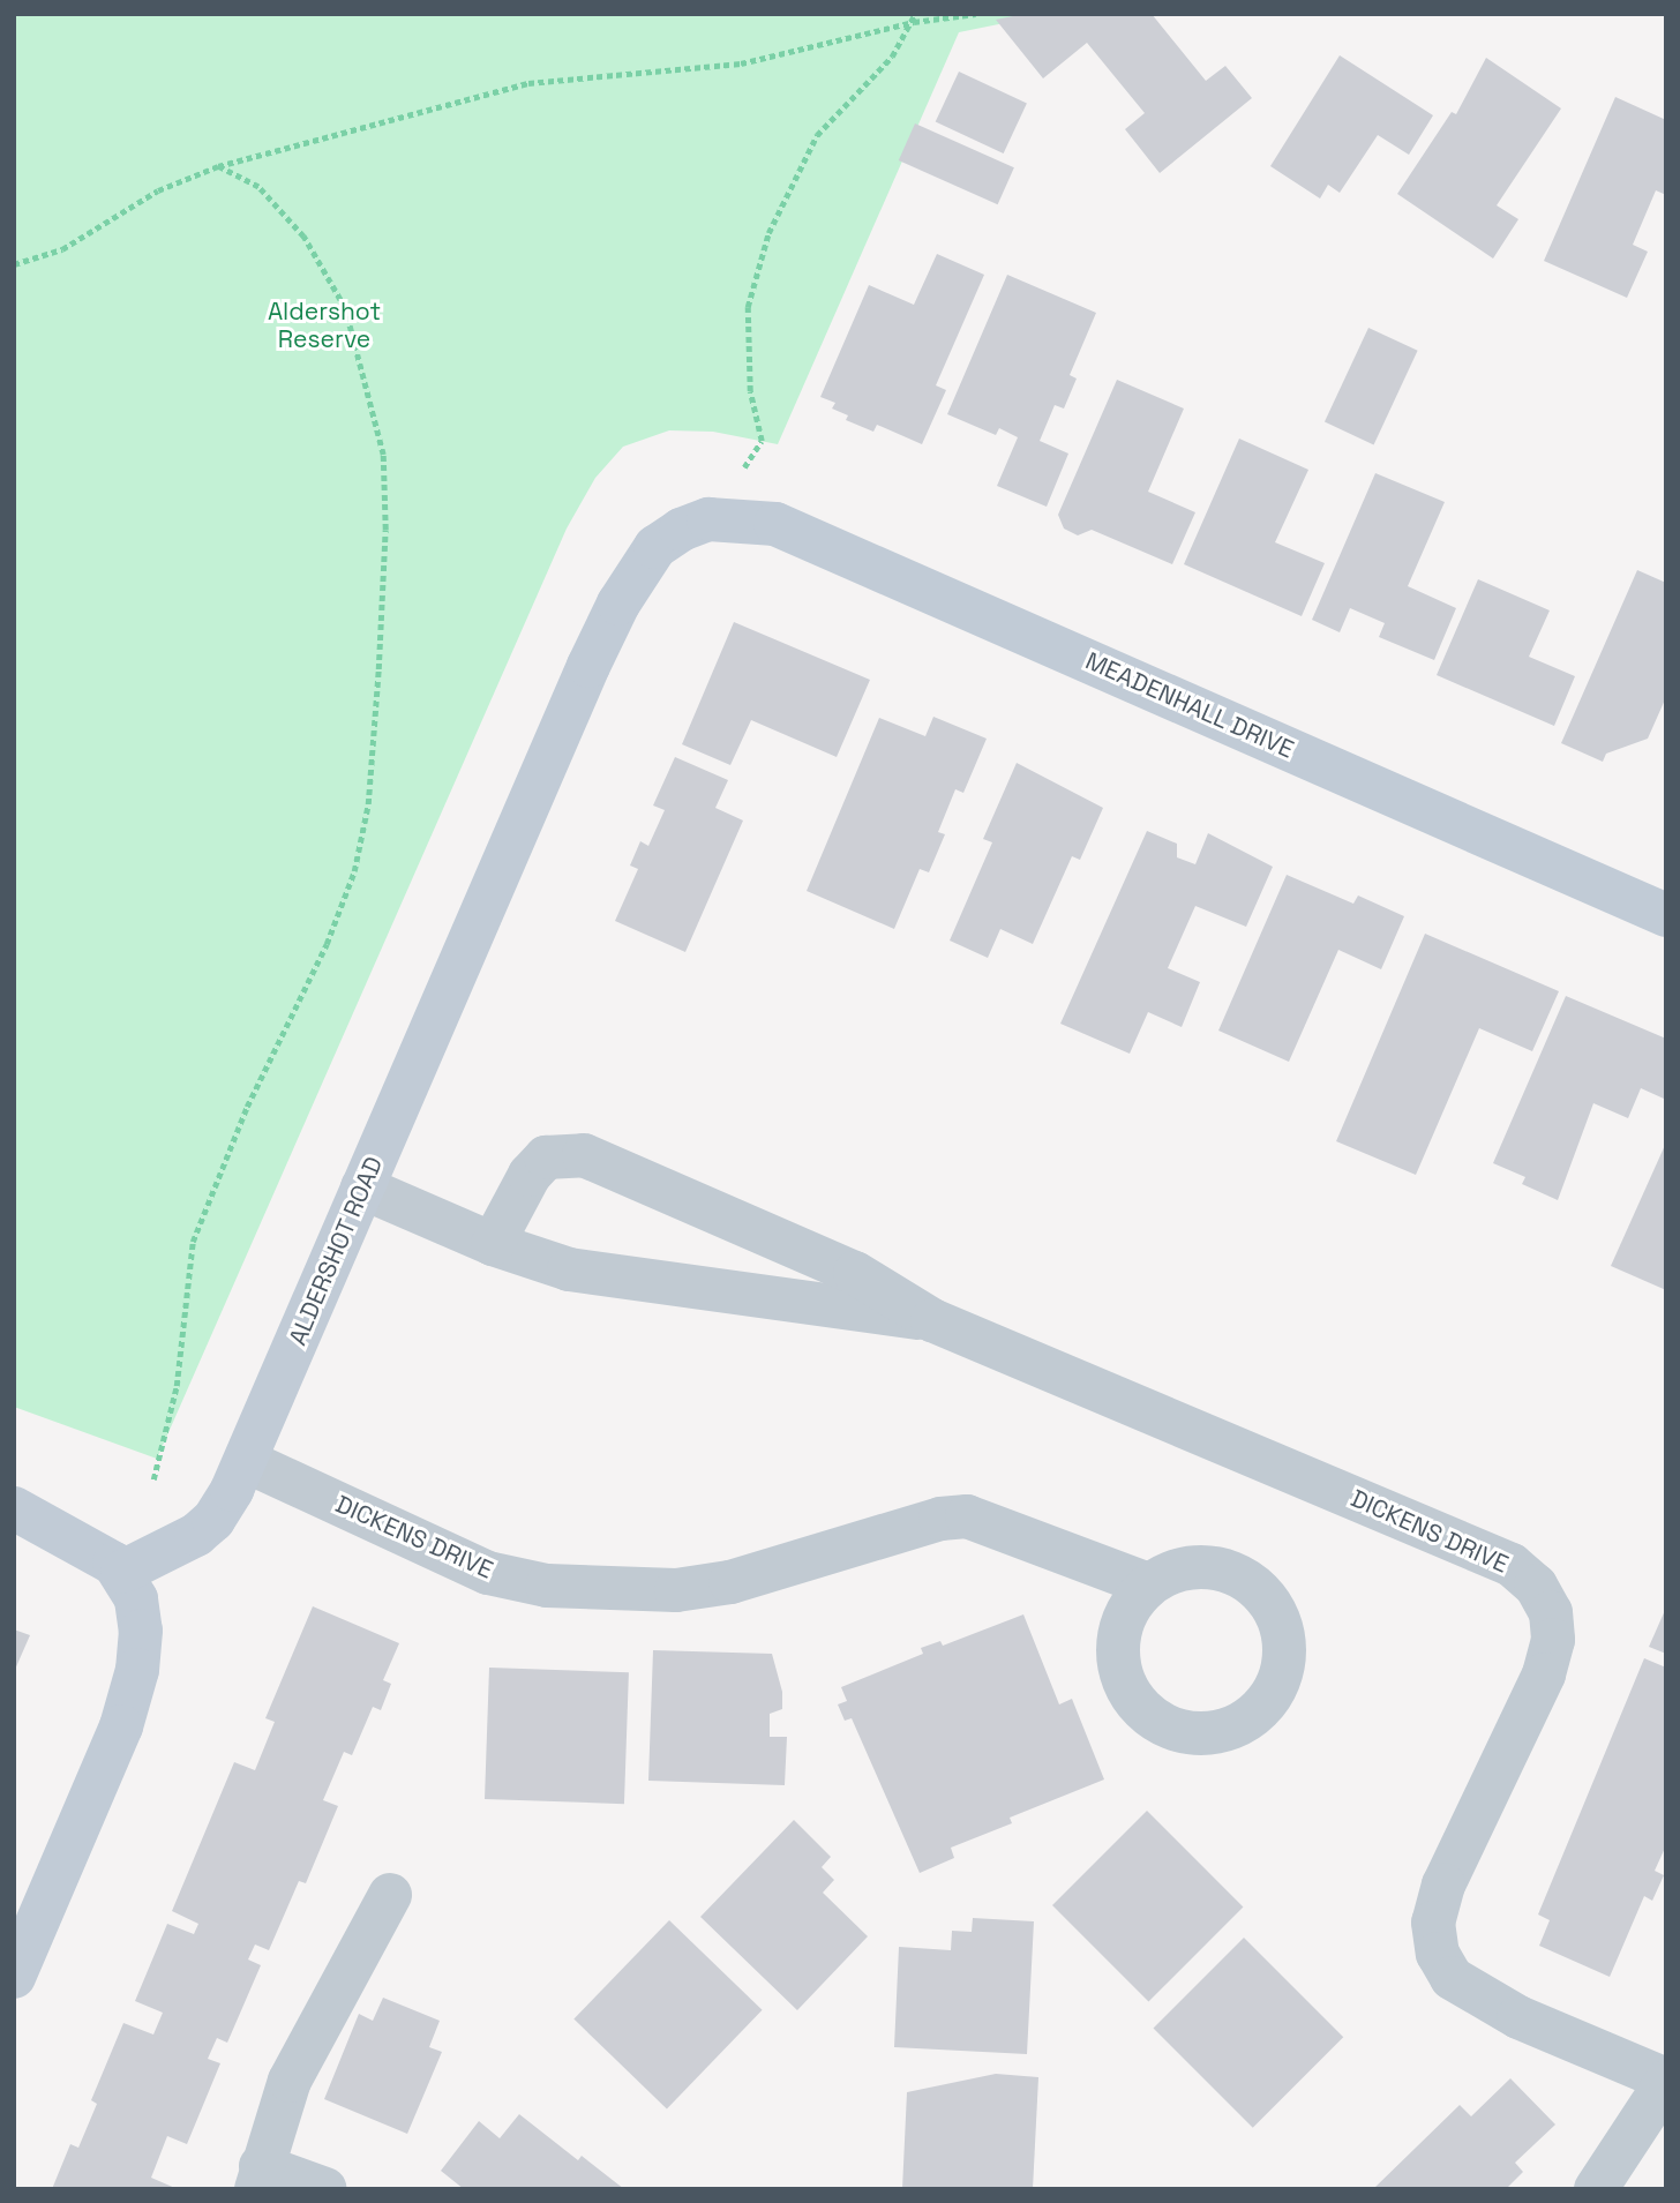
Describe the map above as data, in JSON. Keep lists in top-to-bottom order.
{
  "streets": {
    "street": ["MEADENHALL DRIVE", "ALDERSHOT ROAD", "DICKENS DRIVE"]
  },
  "crossings": [
    ["MEADENHALL DRIVE", "ALDERSHOT ROAD"],
    ["ALDERSHOT ROAD", "DICKENS DRIVE"]
  ],
  "parks": ["Aldershot Reserve"]
}
